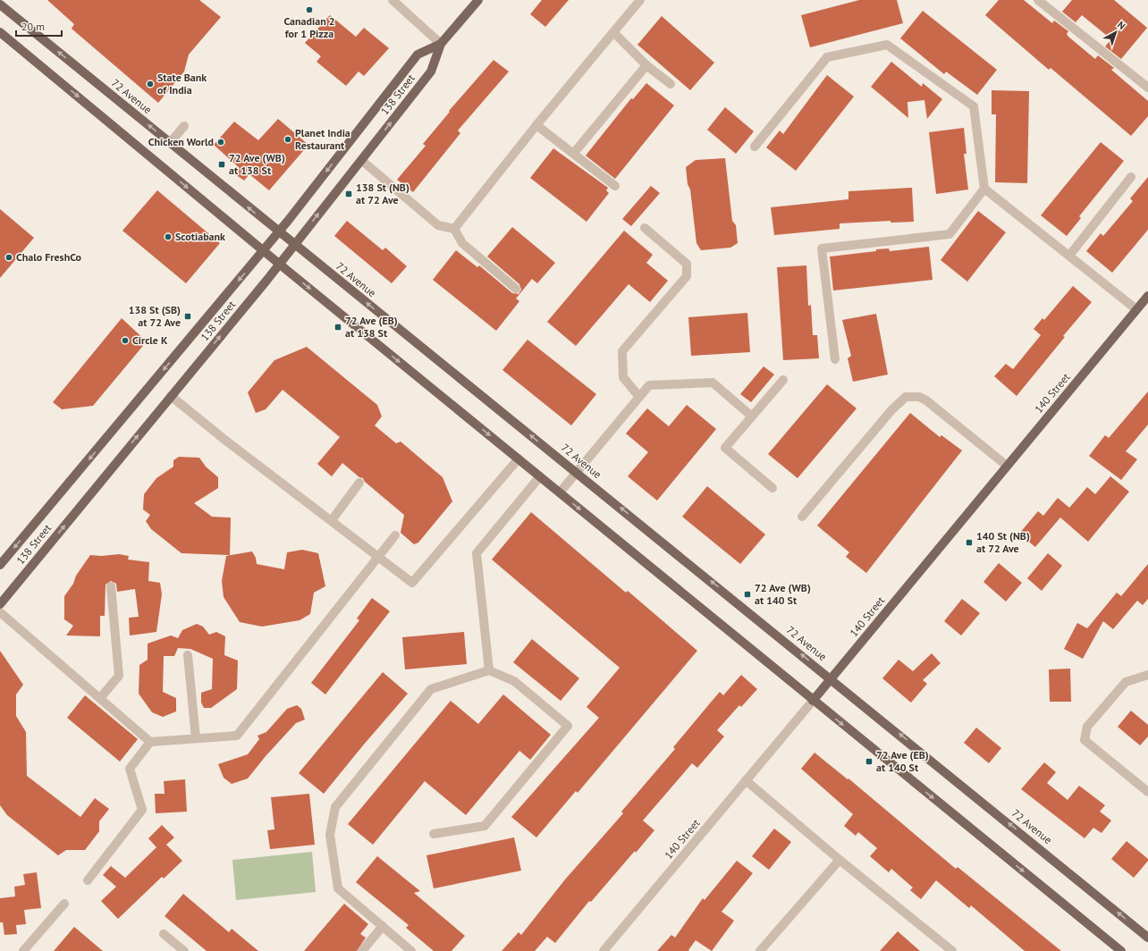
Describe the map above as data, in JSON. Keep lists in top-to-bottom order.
{
  "streets": {
    "main road": ["138 Street", "72 Avenue", "140 Street"]
  },
  "crossings": [
    ["138 Street", "72 Avenue"],
    ["72 Avenue", "140 Street"]
  ],
  "places": {
    "other": [
      "Canadian 2 for 1 Pizza",
      "State Bank of India",
      "Planet India Restaurant",
      "Chicken World",
      "Scotiabank",
      "Chalo FreshCo",
      "Circle K"
    ],
    "transit": [
      "72 Ave (WB) at 138 St",
      "138 St (NB) at 72 Ave",
      "138 St (SB) at 72 Ave",
      "72 Ave (EB) at 138 St",
      "140 St (NB) at 72 Ave",
      "72 Ave (WB) at 140 St",
      "72 Ave (EB) at 140 St"
    ]
  },
  "scale_bar": "20 m",
  "north": "top right"
}
